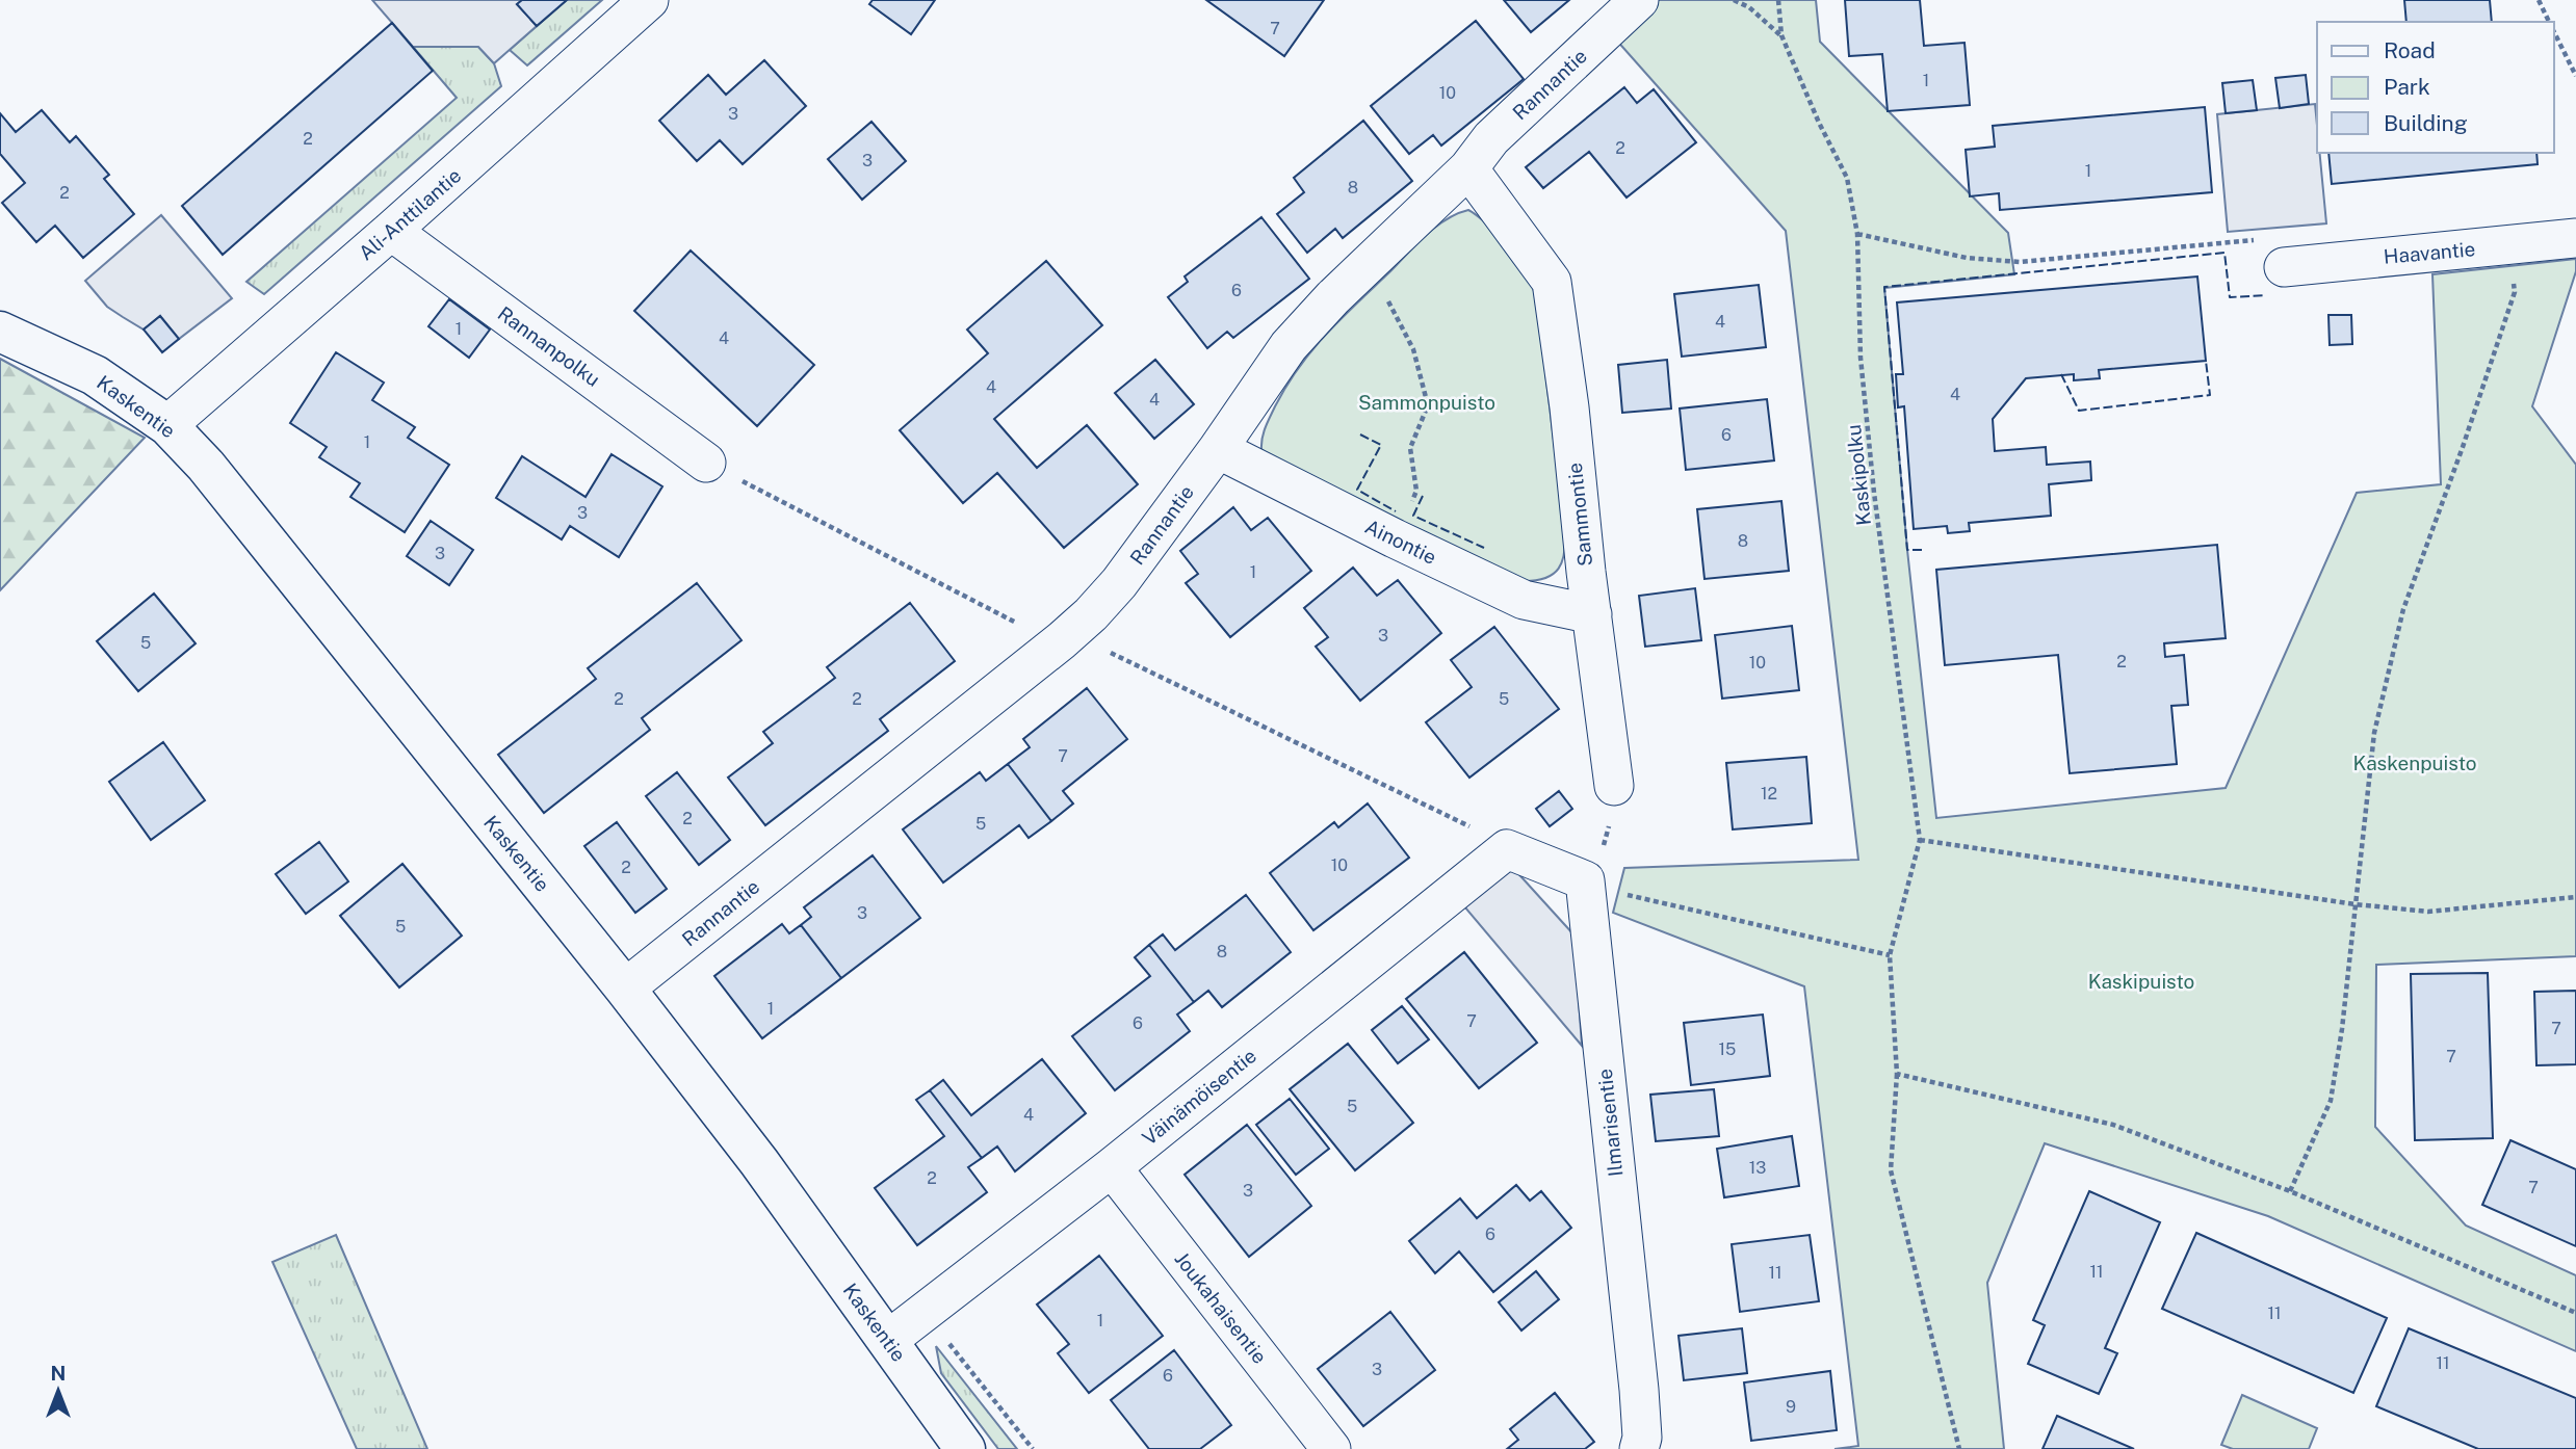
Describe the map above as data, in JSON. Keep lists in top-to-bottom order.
{
  "streets": {
    "street": [
      "Rannantie",
      "Ali-Anttilantie",
      "Haavantie",
      "Rannanpolku",
      "Kaskentie",
      "Sammontie",
      "Ainontie",
      "Väinämöisentie",
      "Ilmarisentie",
      "Joukahaisentie"
    ],
    "path": ["Kaskipolku"]
  },
  "crossings": [
    ["Rannantie", "Kaskentie"],
    ["Rannantie", "Sammontie"],
    ["Rannantie", "Ainontie"],
    ["Ali-Anttilantie", "Rannanpolku"],
    ["Ali-Anttilantie", "Kaskentie"],
    ["Kaskentie", "Väinämöisentie"],
    ["Sammontie", "Ainontie"],
    ["Väinämöisentie", "Ilmarisentie"],
    ["Väinämöisentie", "Joukahaisentie"]
  ],
  "parks": ["Sammonpuisto", "Kaskenpuisto", "Kaskipuisto"],
  "house_numbers": [
    "7",
    "1",
    "10",
    "3",
    "2",
    "2",
    "3",
    "1",
    "8",
    "2",
    "6",
    "4",
    "1",
    "4",
    "4",
    "4",
    "4",
    "6",
    "1",
    "3",
    "8",
    "3",
    "1",
    "3",
    "5",
    "2",
    "10",
    "2",
    "2",
    "5",
    "7",
    "12",
    "2",
    "5",
    "10",
    "2",
    "3",
    "5",
    "8",
    "1",
    "7",
    "6",
    "7",
    "15",
    "7",
    "5",
    "4",
    "13",
    "2",
    "7",
    "3",
    "6",
    "11",
    "11",
    "11",
    "1",
    "11",
    "3",
    "6",
    "9"
  ],
  "legend": ["Road", "Park", "Building"],
  "north": "top"
}
